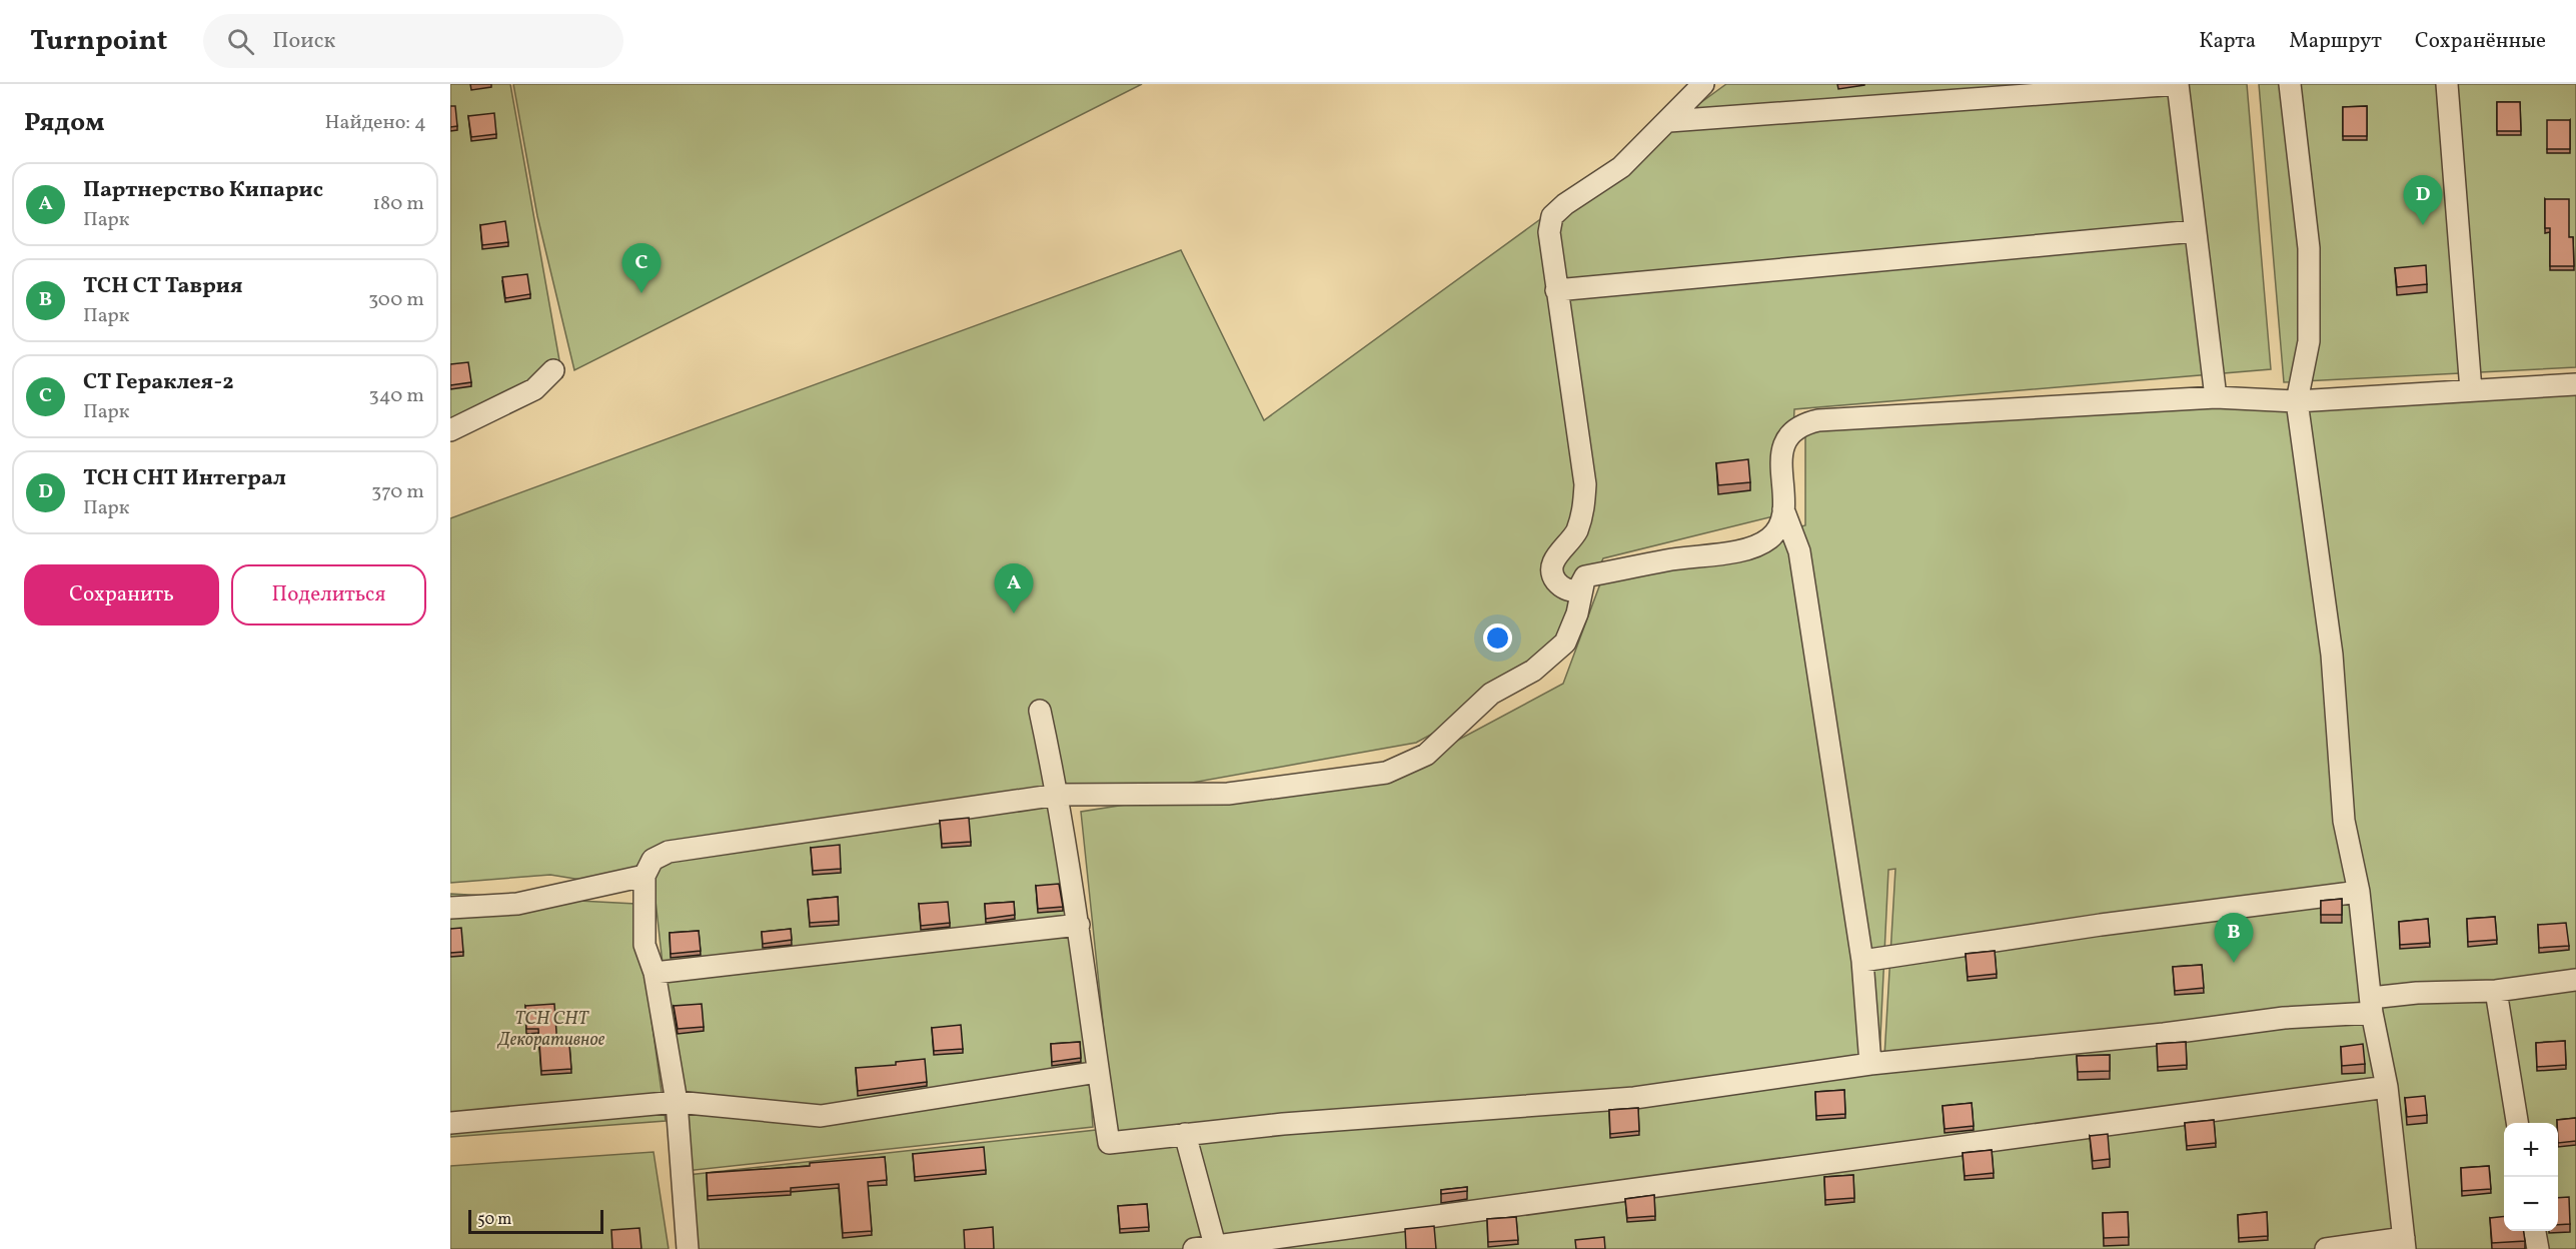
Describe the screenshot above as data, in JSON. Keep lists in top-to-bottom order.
{
  "parks": ["ТСН СНТ Декоративное"],
  "scale_bar": "50 m",
  "page": {
    "header": "Turnpoint",
    "search": "Поиск",
    "nav": ["Карта", "Маршрут", "Сохранённые"],
    "heading": ["Рядом", "Найдено: 4"],
    "list": [
      {
        "mark": "A",
        "name": "Партнерство Кипарис",
        "note": "Парк",
        "value": "180 m"
      },
      {
        "mark": "B",
        "name": "ТСН СТ Таврия",
        "note": "Парк",
        "value": "300 m"
      },
      {
        "mark": "C",
        "name": "СТ Гераклея-2",
        "note": "Парк",
        "value": "340 m"
      },
      {
        "mark": "D",
        "name": "ТСН СНТ Интеграл",
        "note": "Парк",
        "value": "370 m"
      }
    ],
    "pins": [
      "D",
      "C",
      "A",
      "B"
    ],
    "buttons": ["Сохранить", "Поделиться"],
    "map_buttons": ["+", "−"],
    "scale": "50 m"
  }
}
